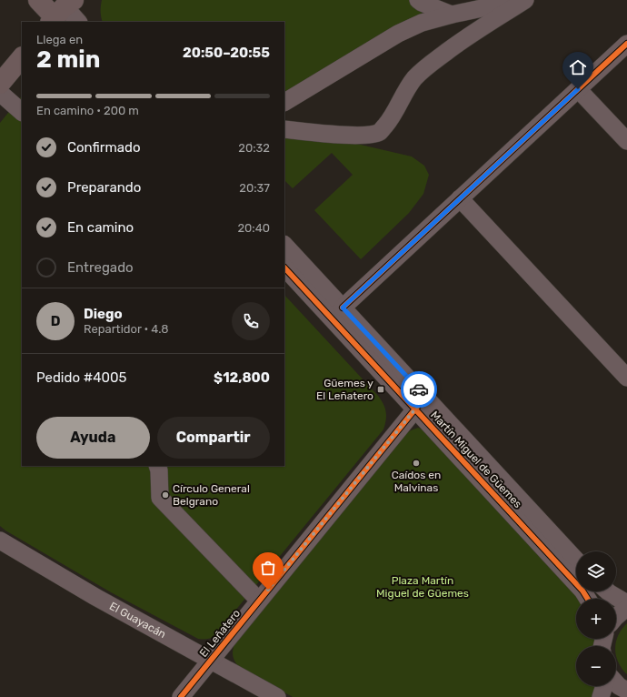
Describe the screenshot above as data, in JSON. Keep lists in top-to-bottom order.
{
  "streets": {
    "street": ["Martín Miguel de Güemes", "El Guayacán", "El Leñatero"]
  },
  "crossings": [
    ["Martín Miguel de Güemes", "El Leñatero"],
    ["El Guayacán", "El Leñatero"]
  ],
  "parks": ["Plaza Martín Miguel de Güemes"],
  "places": {
    "transit": ["Güemes y El Leñatero"],
    "other": ["Caídos en Malvinas", "Círculo General Belgrano"]
  },
  "page": {
    "heading": ["2 min", "Llega en", "20:50–20:55"],
    "panel": [
      "Diego",
      "Repartidor · 4.8",
      "Pedido #4005",
      "$12,800"
    ],
    "bar": "En camino · 200 m",
    "list": [
      ["Confirmado", "20:32"],
      ["Preparando", "20:37"],
      ["En camino", "20:40"],
      "Entregado"
    ],
    "round": "D",
    "buttons": ["Ayuda", "Compartir"],
    "map_buttons": ["+", "−"]
  }
}
